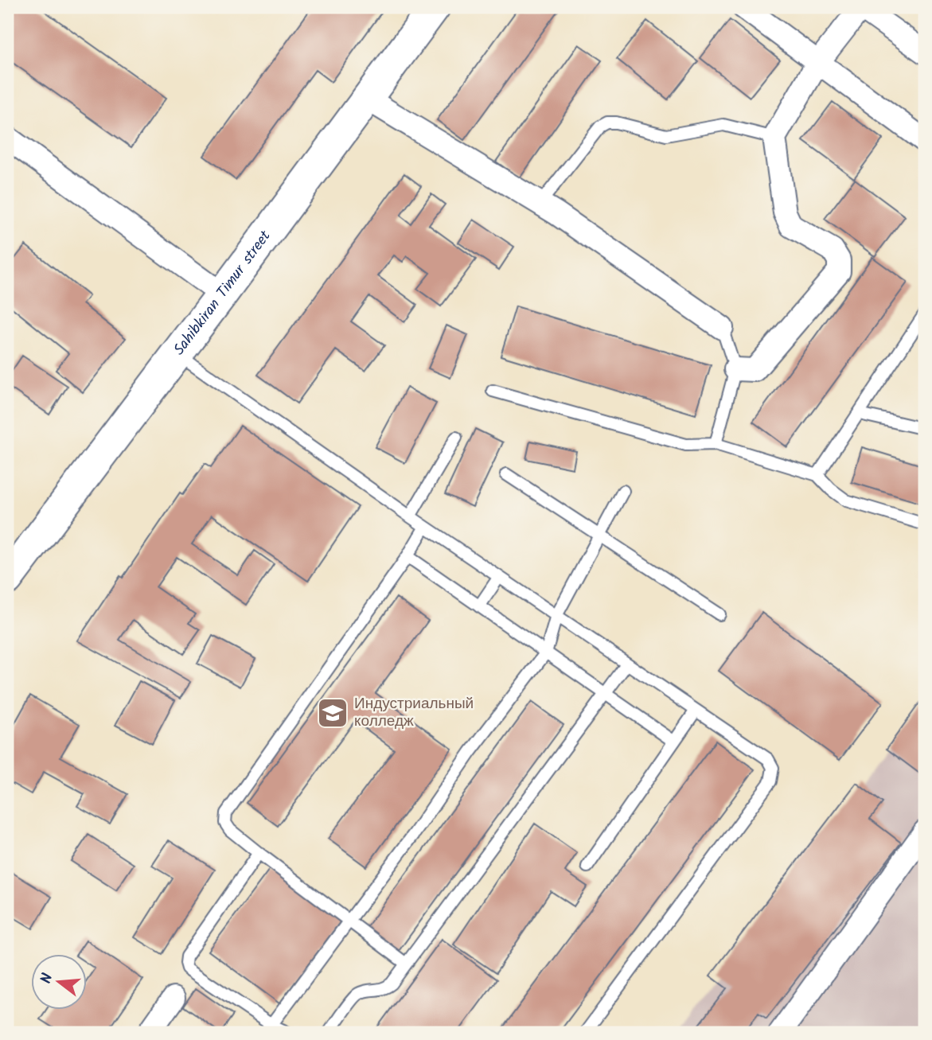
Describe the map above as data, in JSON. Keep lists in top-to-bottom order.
{
  "streets": {
    "main road": ["Sahibkiran Timur street"]
  },
  "places": {
    "school or university": ["Индустриальный колледж"]
  },
  "north": "left"
}
